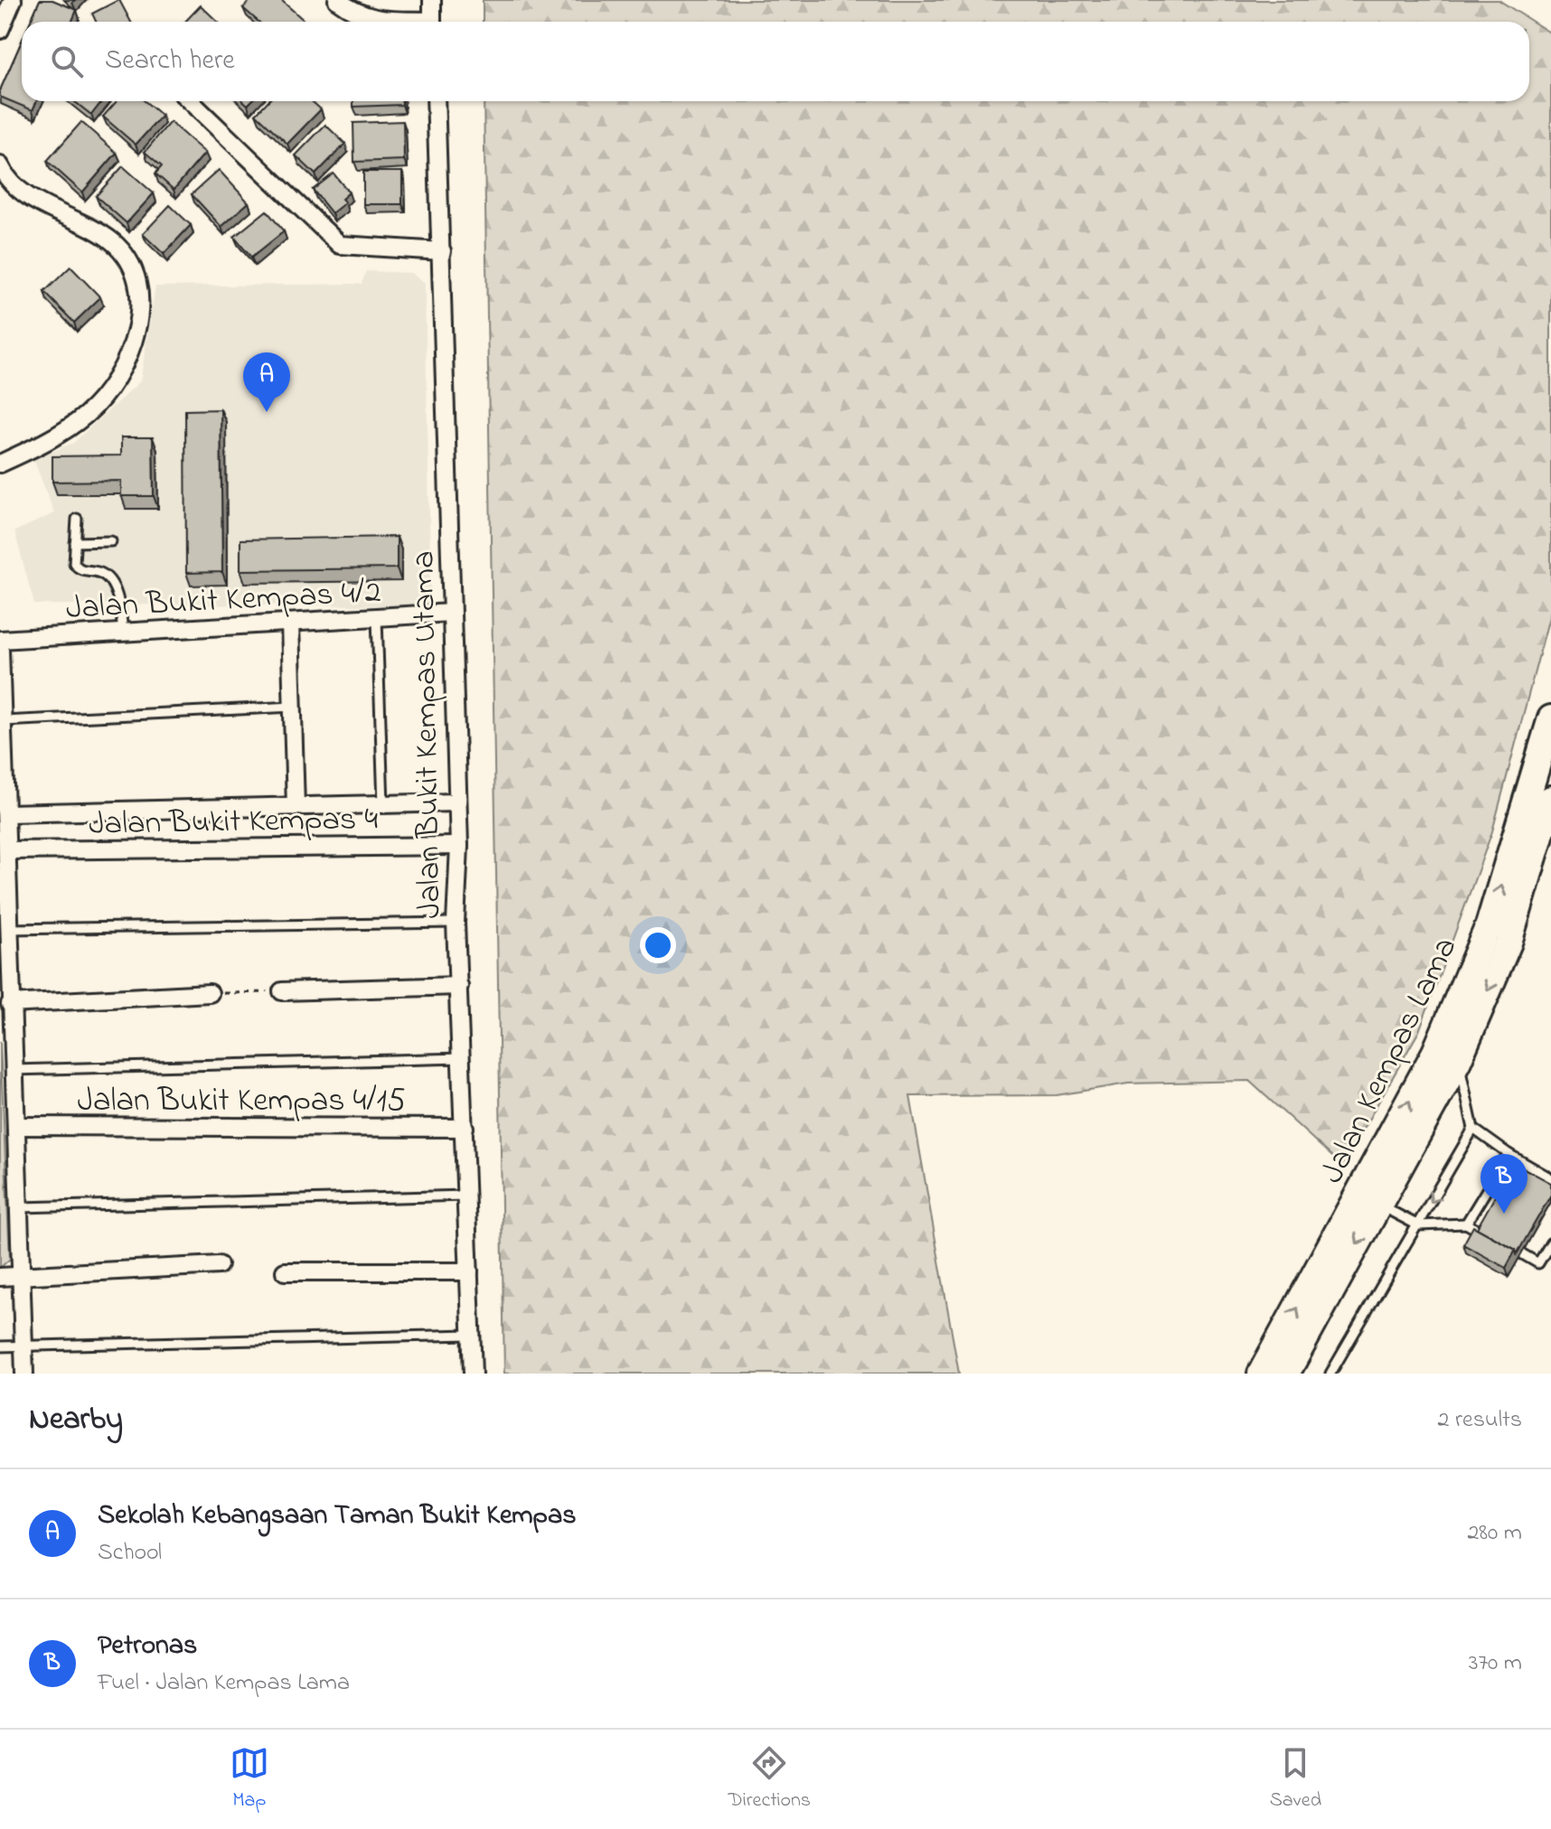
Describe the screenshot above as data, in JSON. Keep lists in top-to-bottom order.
{
  "streets": {
    "main road": ["Jalan Kempas Lama"],
    "street": [
      "Jalan Bukit Kempas 4/2",
      "Jalan Bukit Kempas Utama",
      "Jalan Bukit Kempas 4",
      "Jalan Bukit Kempas 4/15"
    ]
  },
  "crossings": [
    ["Jalan Bukit Kempas 4/2", "Jalan Bukit Kempas Utama"],
    ["Jalan Bukit Kempas Utama", "Jalan Bukit Kempas 4"],
    ["Jalan Bukit Kempas Utama", "Jalan Bukit Kempas 4/15"]
  ],
  "page": {
    "search": "Search here",
    "pins": ["A", "B"],
    "heading": ["Nearby", "2 results"],
    "list": [
      {
        "mark": "A",
        "name": "Sekolah Kebangsaan Taman Bukit Kempas",
        "note": "School",
        "value": "280 m"
      },
      {
        "mark": "B",
        "name": "Petronas",
        "note": "Fuel · Jalan Kempas Lama",
        "value": "370 m"
      }
    ],
    "nav": ["Map", "Directions", "Saved"]
  }
}
